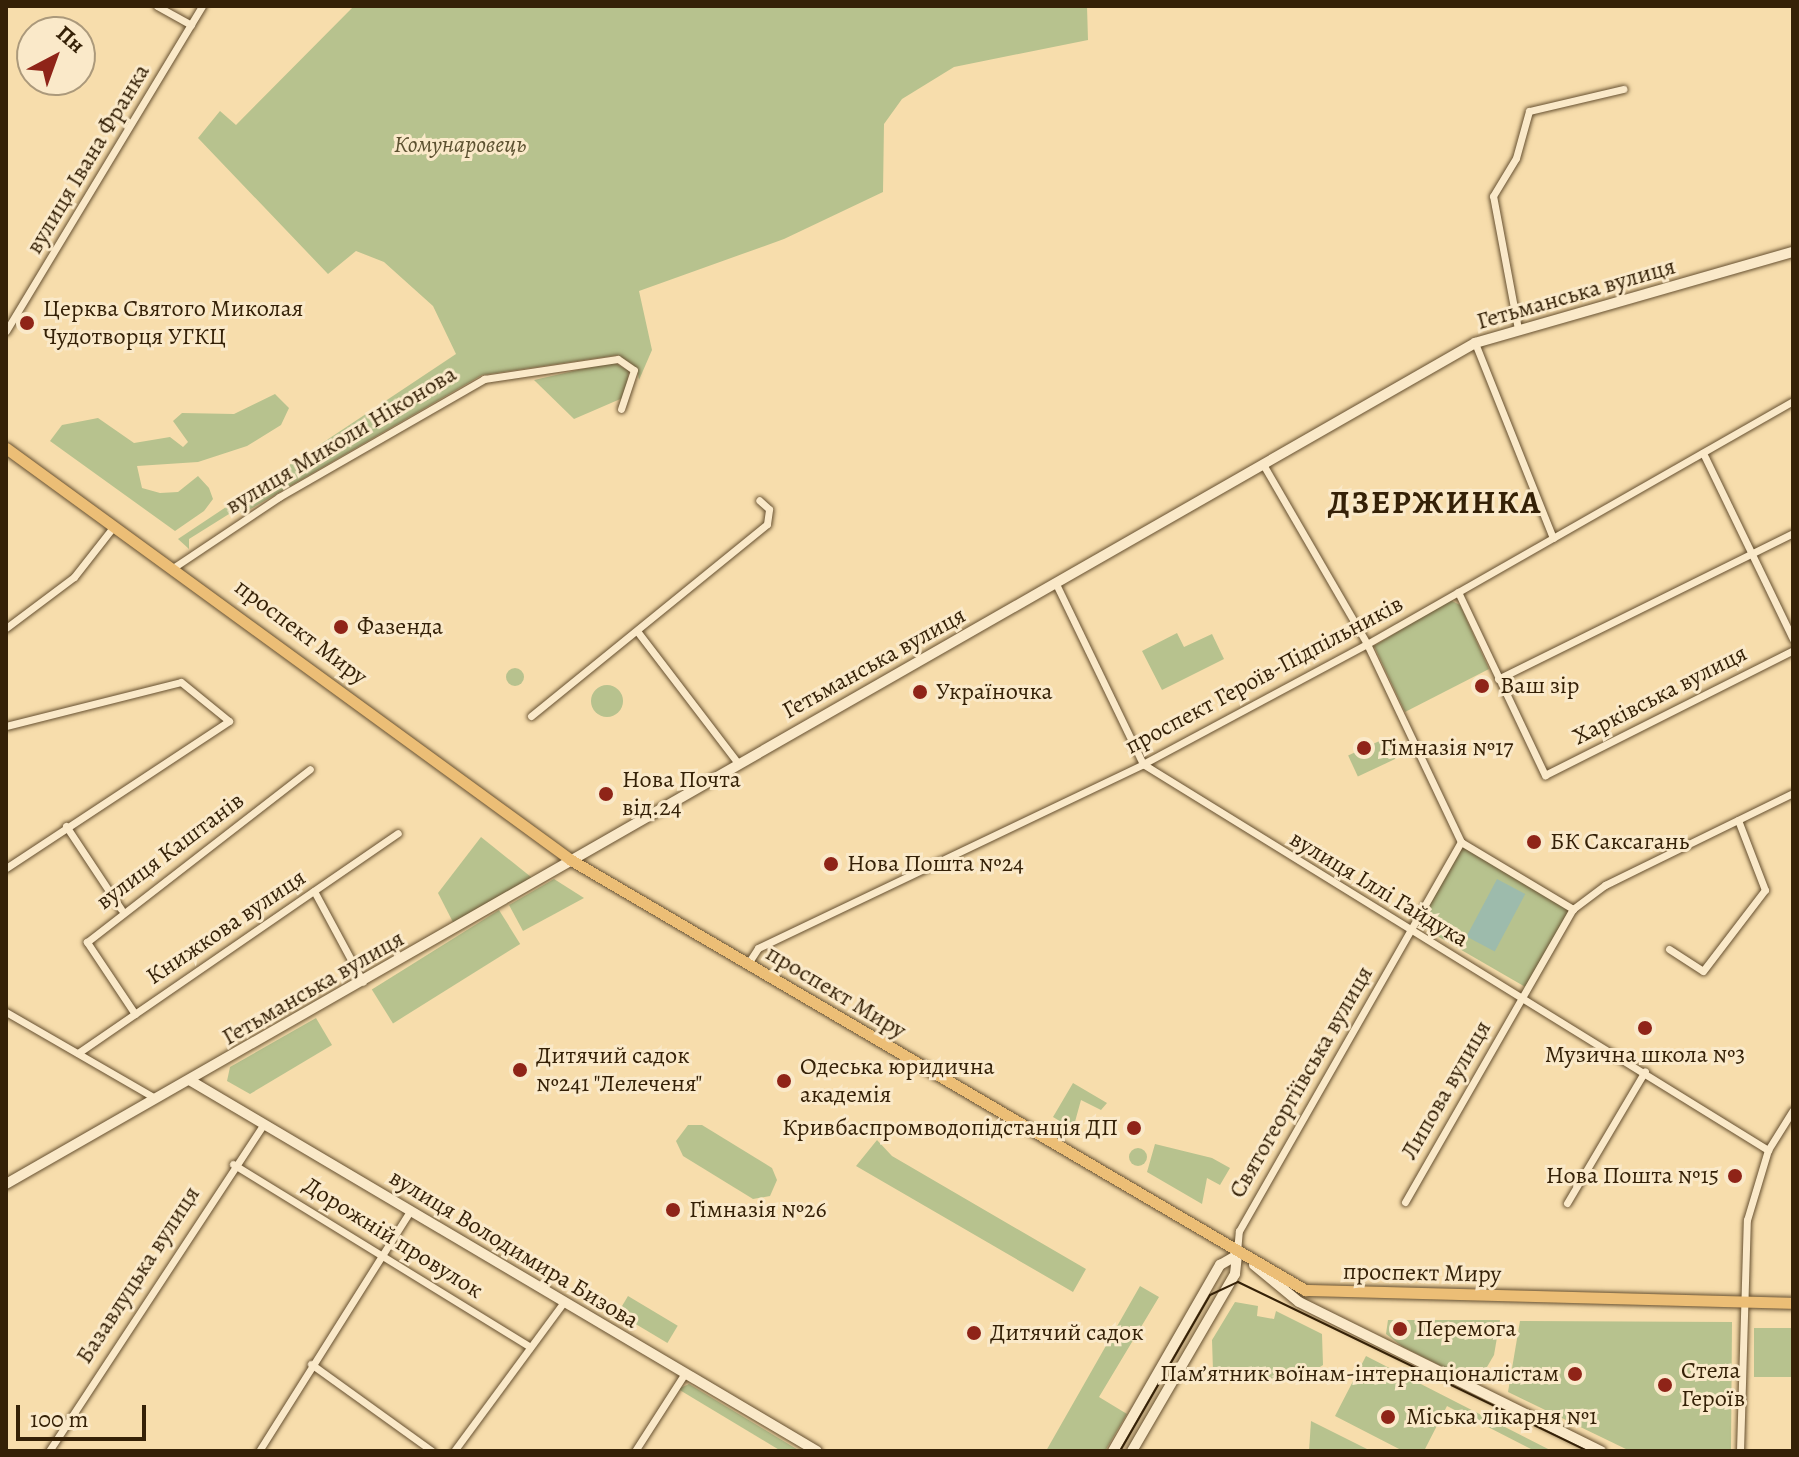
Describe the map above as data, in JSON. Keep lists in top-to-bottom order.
{
  "streets": {
    "main road": ["проспект Миру"],
    "street": [
      "вулиця Івана Франка",
      "Гетьманська вулиця",
      "вулиця Миколи Ніконова",
      "проспект Героїв-Підпільників",
      "Харківська вулиця",
      "вулиця Каштанів",
      "вулиця Іллі Гайдука",
      "Книжкова вулиця",
      "Святогеоргіївська вулиця",
      "Липова вулиця",
      "Дорожній провулок",
      "вулиця Володимира Бизова",
      "Базавлуцька вулиця"
    ]
  },
  "crossings": [
    ["Гетьманська вулиця", "проспект Миру"],
    ["Гетьманська вулиця", "вулиця Володимира Бизова"],
    ["вулиця Миколи Ніконова", "проспект Миру"],
    ["проспект Миру", "проспект Героїв-Підпільників"],
    ["проспект Миру", "Святогеоргіївська вулиця"],
    ["проспект Героїв-Підпільників", "вулиця Іллі Гайдука"],
    ["вулиця Каштанів", "Книжкова вулиця"],
    ["вулиця Іллі Гайдука", "Святогеоргіївська вулиця"],
    ["вулиця Іллі Гайдука", "Липова вулиця"],
    ["Дорожній провулок", "Базавлуцька вулиця"],
    ["вулиця Володимира Бизова", "Базавлуцька вулиця"]
  ],
  "districts": ["ДЗЕРЖИНКА"],
  "parks": ["Комунаровець"],
  "places": [
    "Церква Святого Миколая Чудотворця УГКЦ",
    "Фазенда",
    "Ваш зір",
    "Україночка",
    "Гімназія №17",
    "Нова Почта від.24",
    "БК Саксагань",
    "Нова Пошта №24",
    "Музична школа №3",
    "Дитячий садок №241 \"Лелеченя\"",
    "Одеська юридична академія",
    "Кривбаспромводопідстанція ДП",
    "Нова Пошта №15",
    "Гімназія №26",
    "Перемога",
    "Дитячий садок",
    "Пам’ятник воїнам-інтернаціоналістам",
    "Стела Героїв",
    "Міська лікарня №1"
  ],
  "scale_bar": "100 m",
  "north": "top right"
}
